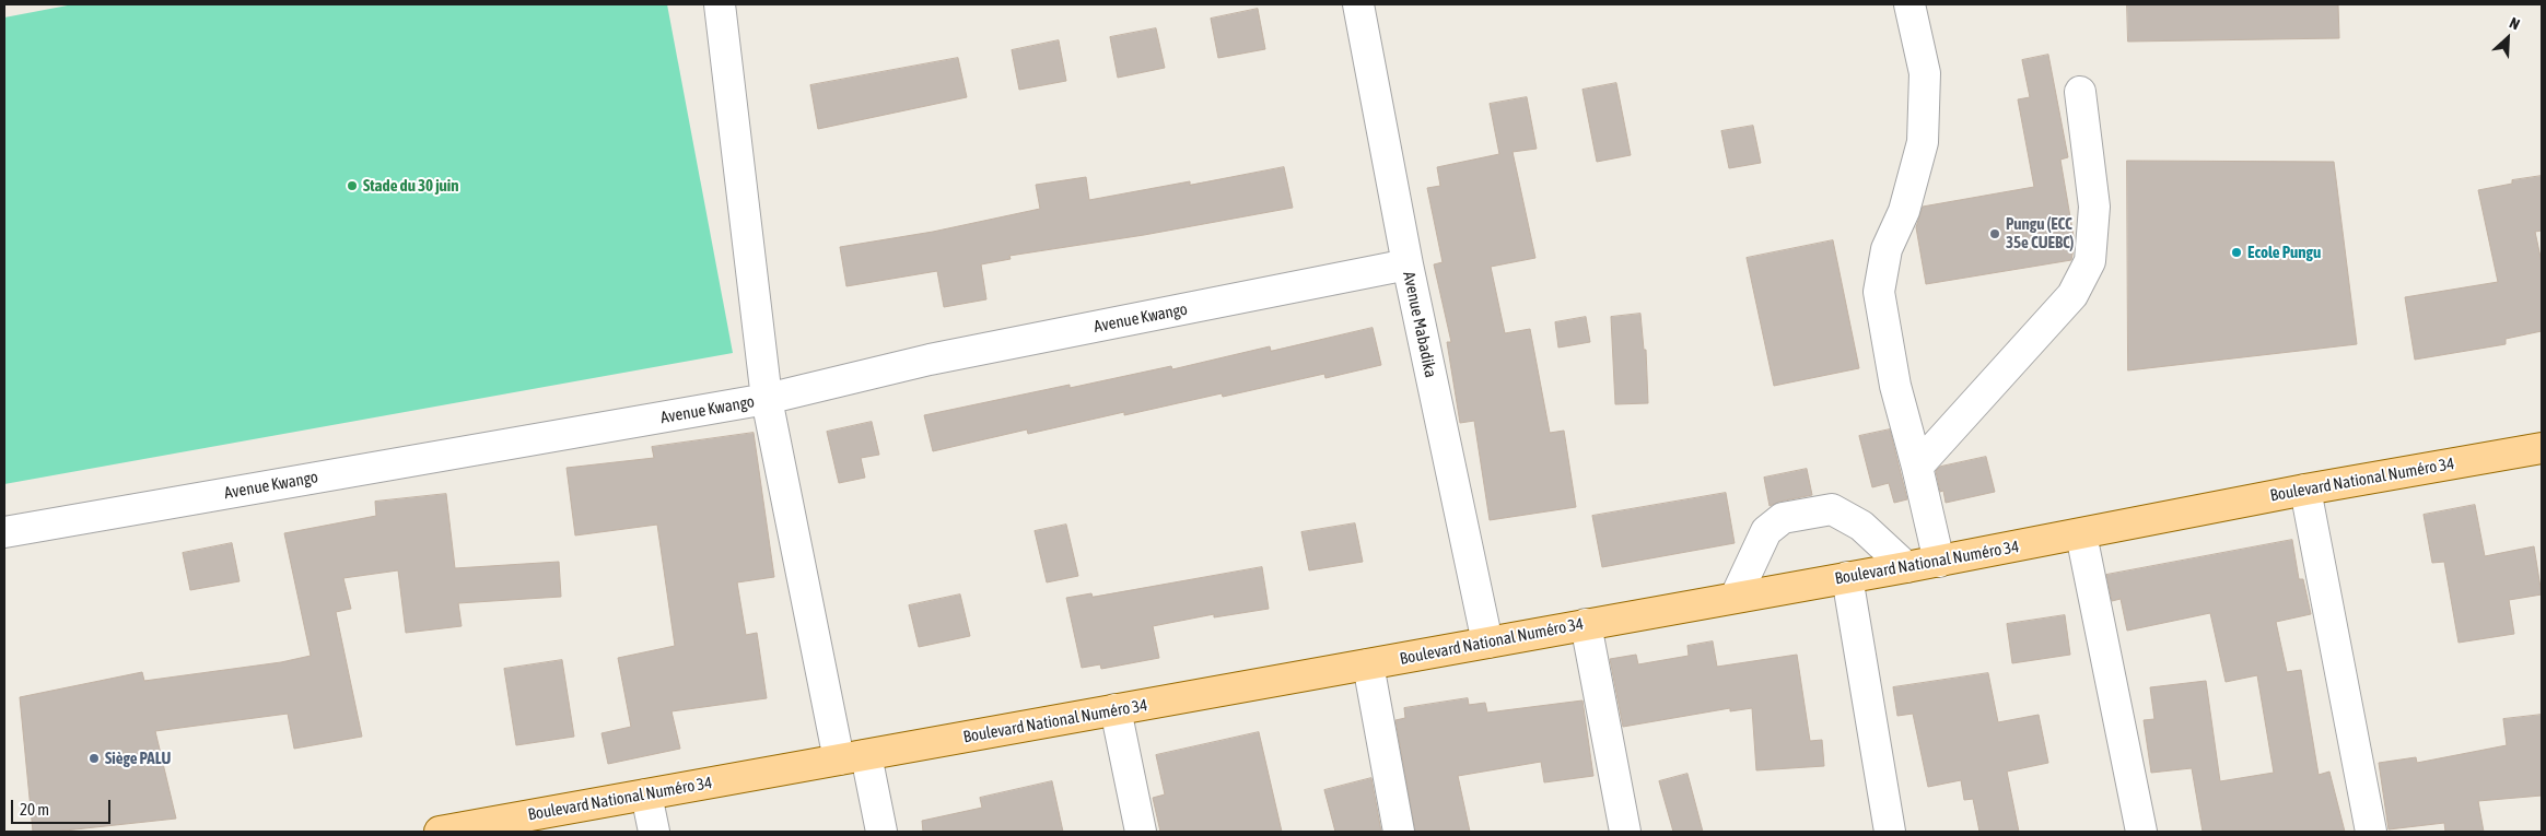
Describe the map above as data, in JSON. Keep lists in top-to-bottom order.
{
  "streets": {
    "main road": ["Boulevard National Numéro 34"],
    "street": ["Avenue Kwango", "Avenue Mabadika"]
  },
  "crossings": [
    ["Avenue Kwango", "Avenue Mabadika"],
    ["Avenue Mabadika", "Boulevard National Numéro 34"]
  ],
  "places": [
    "Stade du 30 juin",
    "Pungu (ECC 35e CUEBC)",
    "Ecole Pungu",
    "Siège PALU"
  ],
  "scale_bar": "20 m",
  "north": "top right"
}
